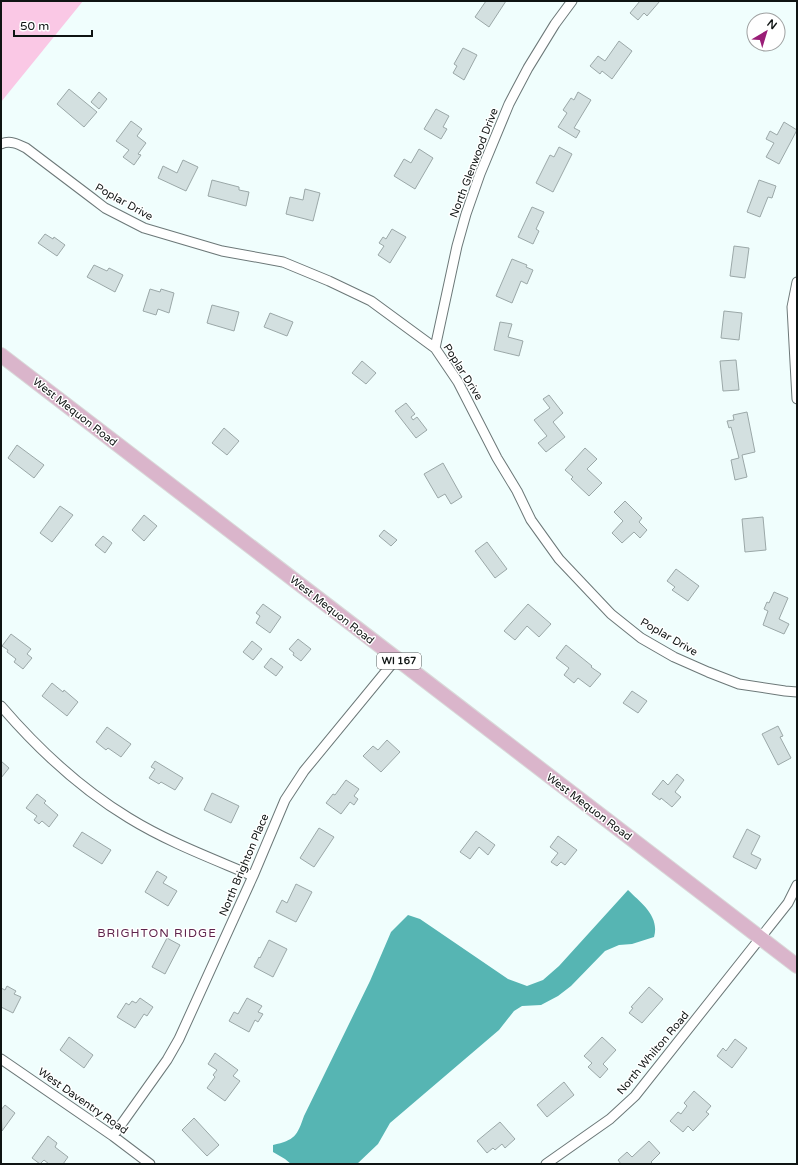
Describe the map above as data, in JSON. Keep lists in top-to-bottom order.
{
  "streets": {
    "main road": ["West Mequon Road", "WI 167"],
    "street": [
      "North Glenwood Drive",
      "Poplar Drive",
      "North Brighton Place",
      "North Whilton Road",
      "West Daventry Road"
    ]
  },
  "crossings": [
    ["North Glenwood Drive", "Poplar Drive"],
    ["West Mequon Road", "North Brighton Place"],
    ["West Mequon Road", "North Whilton Road"],
    ["North Brighton Place", "West Daventry Road"]
  ],
  "districts": ["BRIGHTON RIDGE"],
  "scale_bar": "50 m",
  "north": "top right"
}
